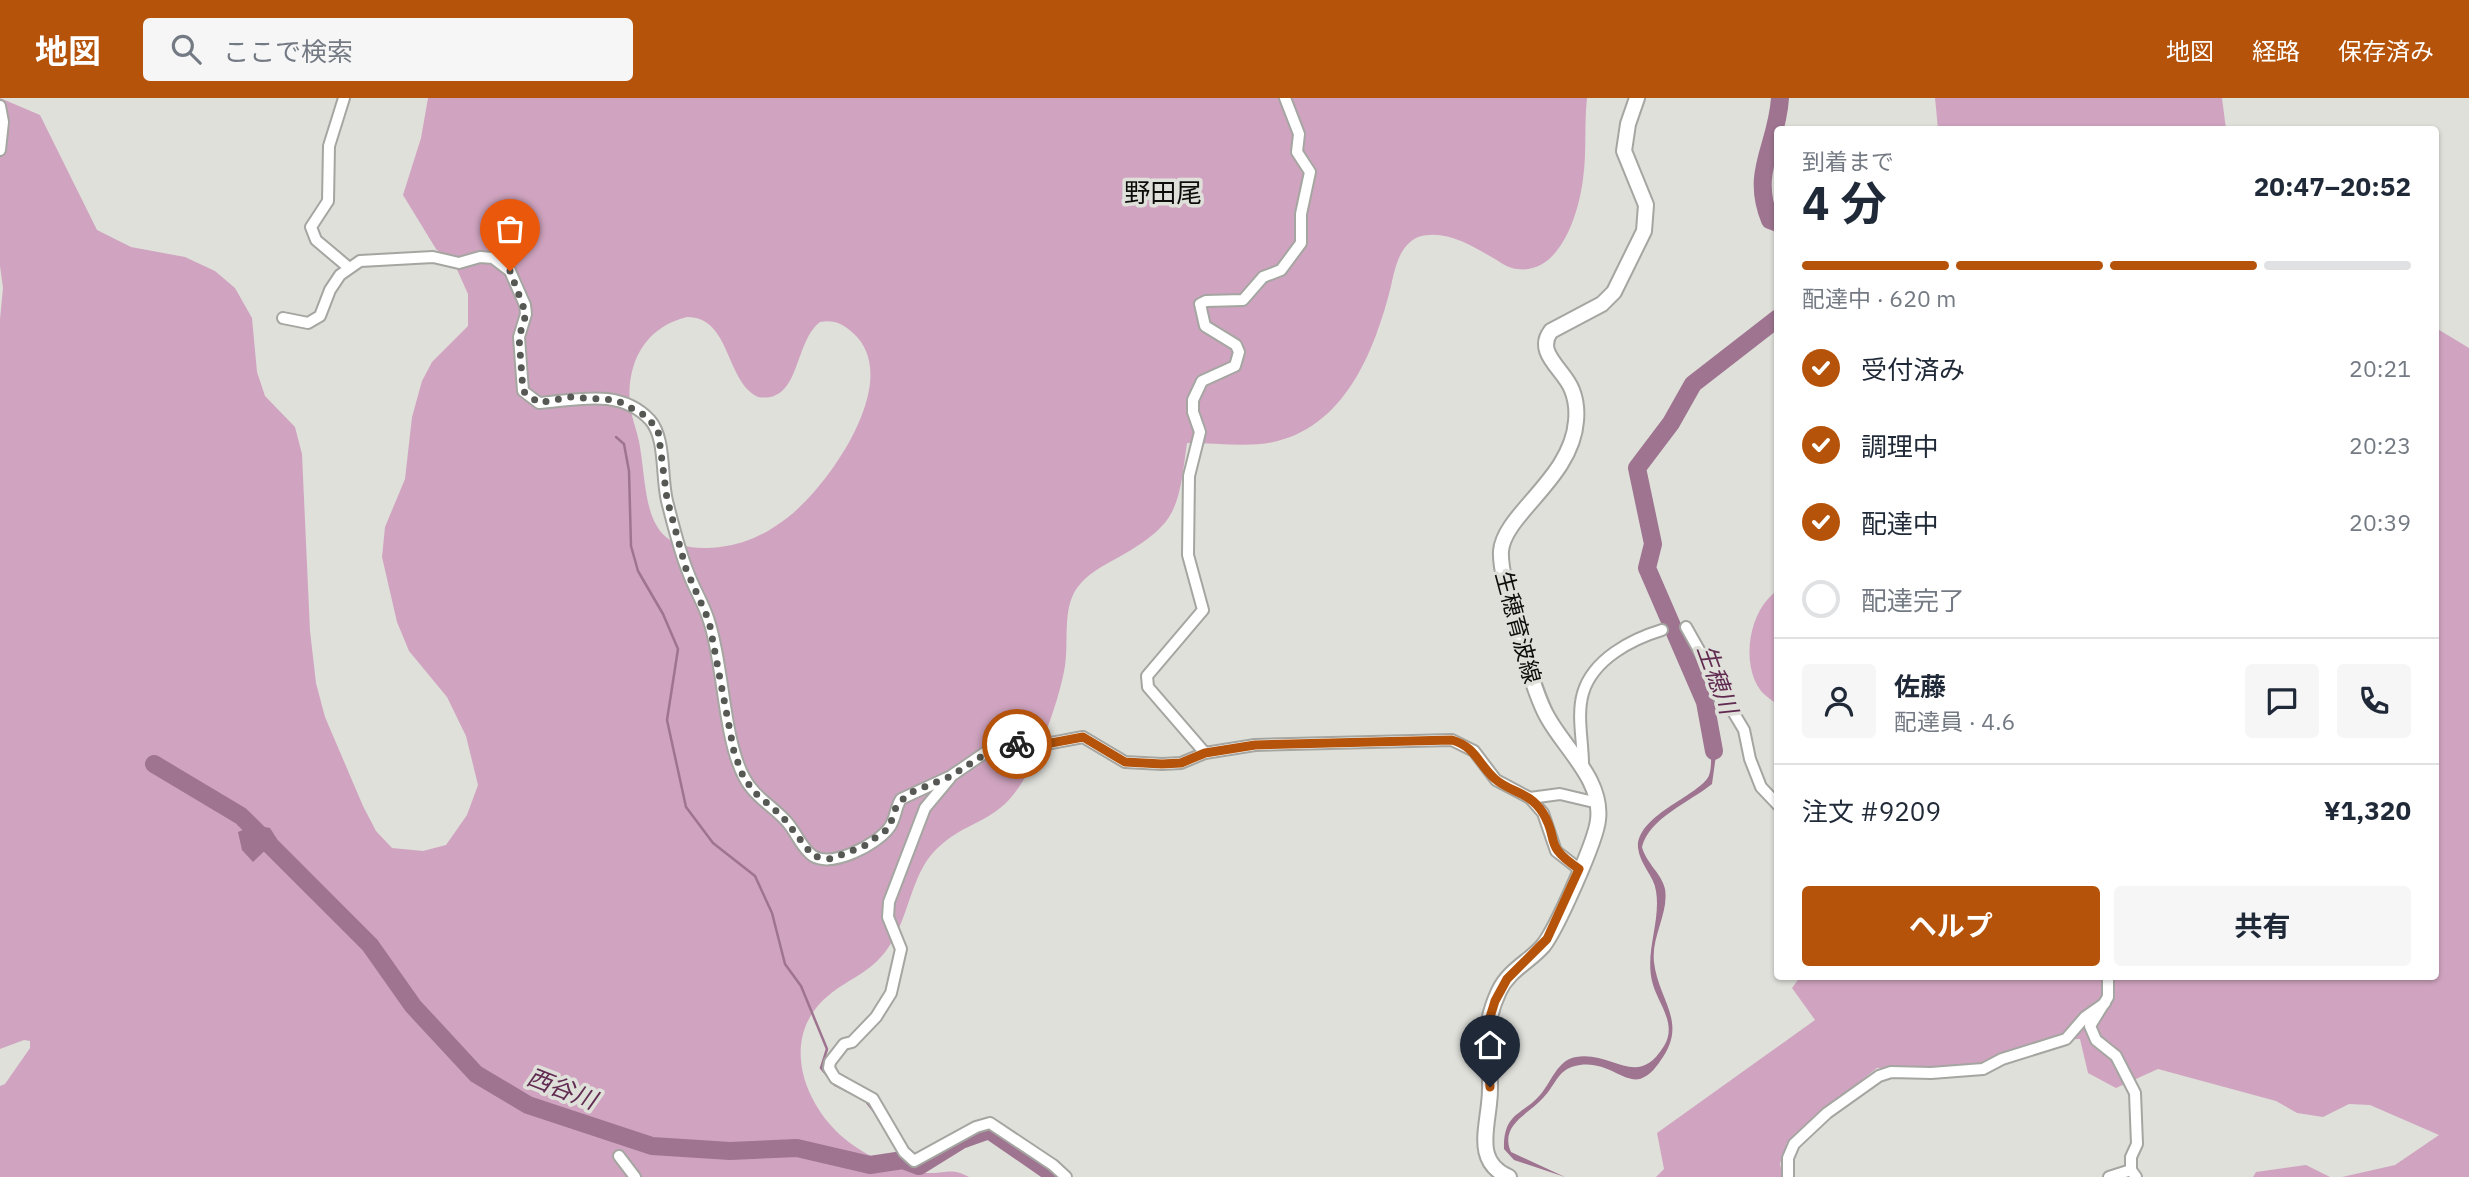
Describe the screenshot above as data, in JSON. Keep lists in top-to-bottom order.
{
  "streets": {
    "main road": ["生穂育波線"]
  },
  "districts": ["野田尾"],
  "water": ["生穂川", "西谷川"],
  "page": {
    "header": "地図",
    "search": "ここで検索",
    "nav": ["地図", "経路", "保存済み"],
    "heading": ["4 分", "到着まで", "20:47–20:52"],
    "panel": [
      "佐藤",
      "配達員 · 4.6",
      "注文 #9209",
      "¥1,320"
    ],
    "bar": "配達中 · 620 m",
    "list": [
      ["受付済み", "20:21"],
      ["調理中", "20:23"],
      ["配達中", "20:39"],
      "配達完了"
    ],
    "buttons": ["ヘルプ", "共有"]
  }
}
